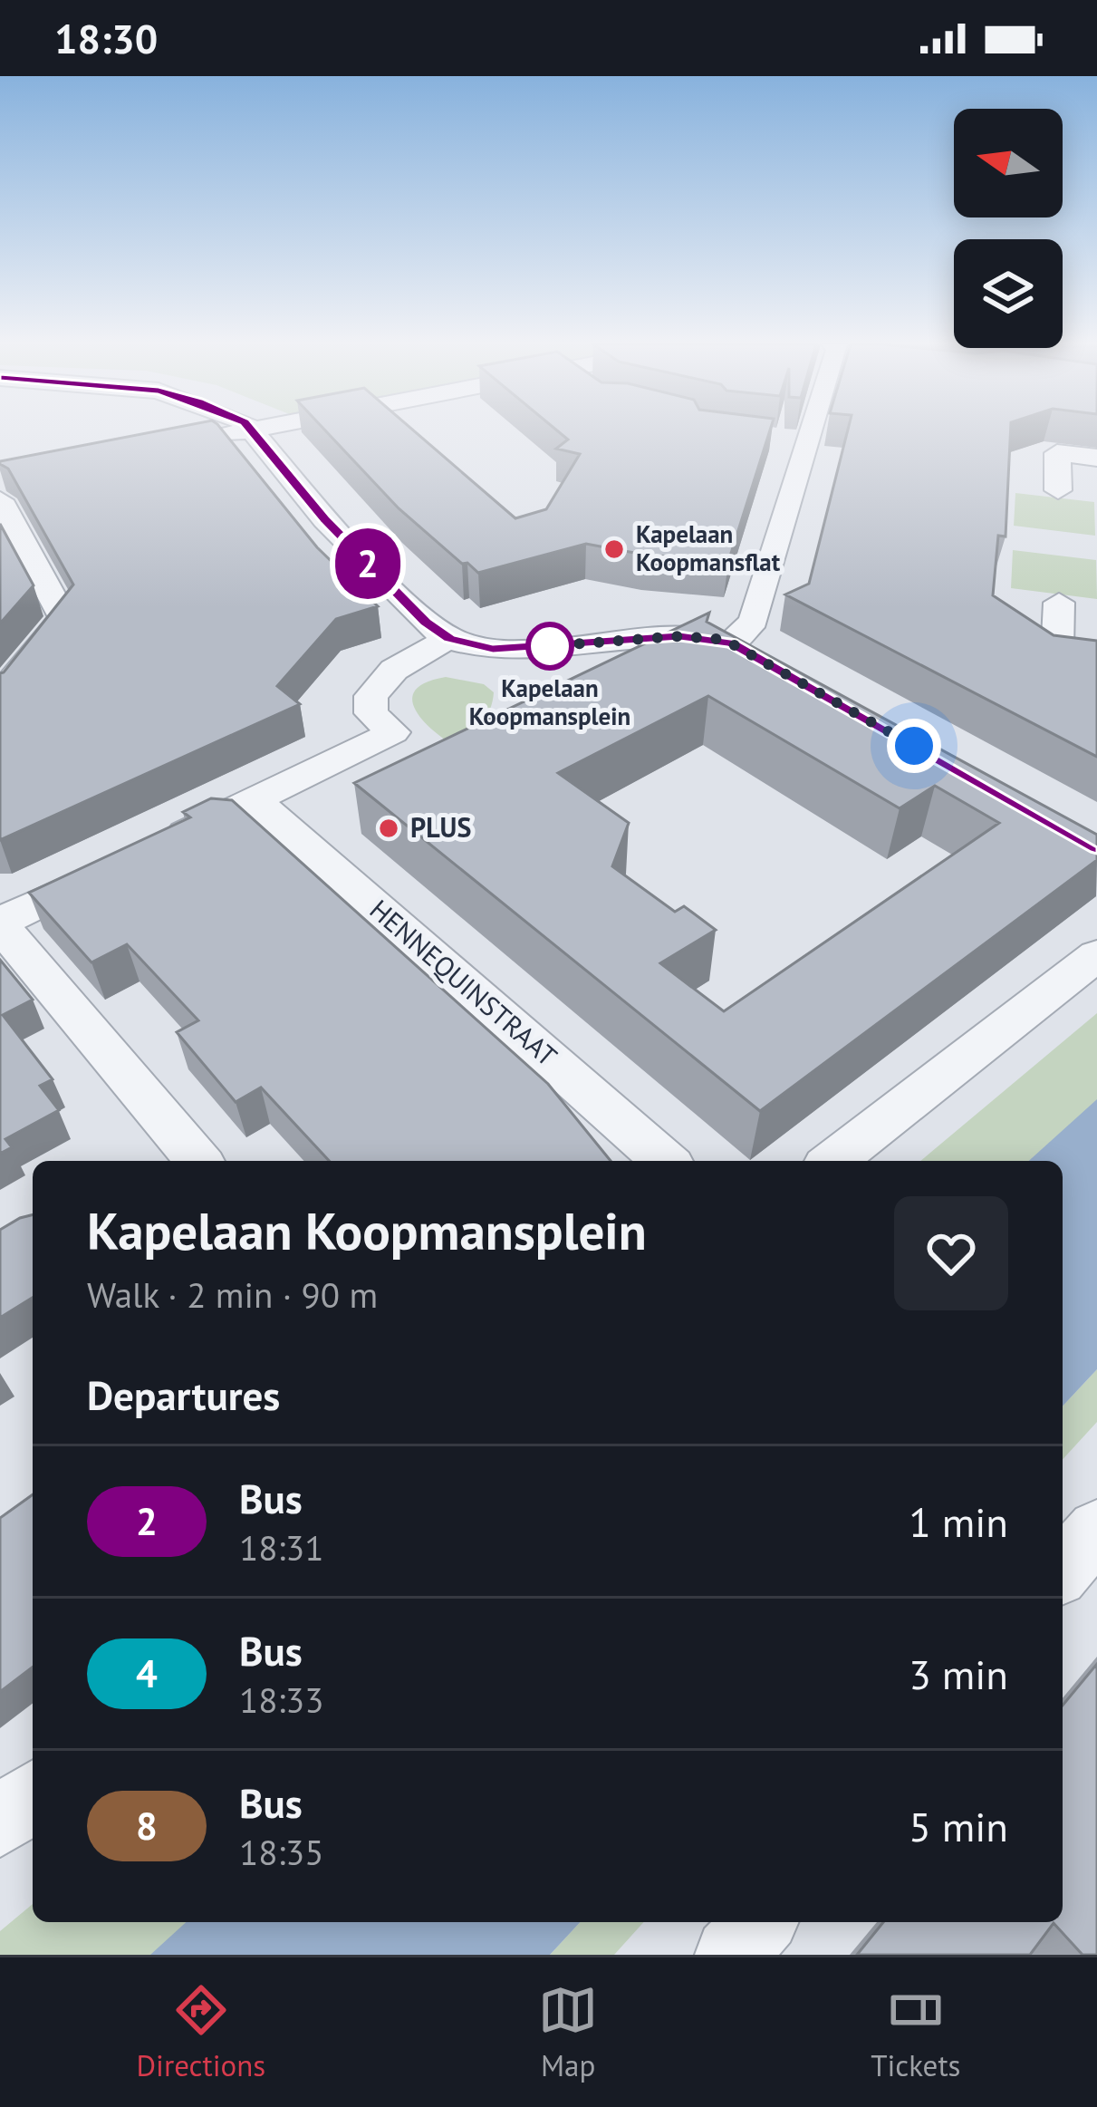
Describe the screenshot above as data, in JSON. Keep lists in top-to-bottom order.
{
  "streets": {
    "street": ["HENNEQUINSTRAAT"]
  },
  "places": ["Kapelaan Koopmansflat", "Kapelaan Koopmansplein", "PLUS"],
  "lines": ["bus line 2"],
  "north": "left",
  "page": {
    "status": "18:30",
    "on_map": "2",
    "heading": [
      ["Kapelaan Koopmansplein", "Walk · 2 min · 90 m"],
      "Departures"
    ],
    "list": [
      {
        "mark": "2",
        "name": "Bus",
        "note": "18:31",
        "value": "1 min"
      },
      {
        "mark": "4",
        "name": "Bus",
        "note": "18:33",
        "value": "3 min"
      },
      {
        "mark": "8",
        "name": "Bus",
        "note": "18:35",
        "value": "5 min"
      }
    ],
    "tabs": ["Directions", "Map", "Tickets"]
  }
}
